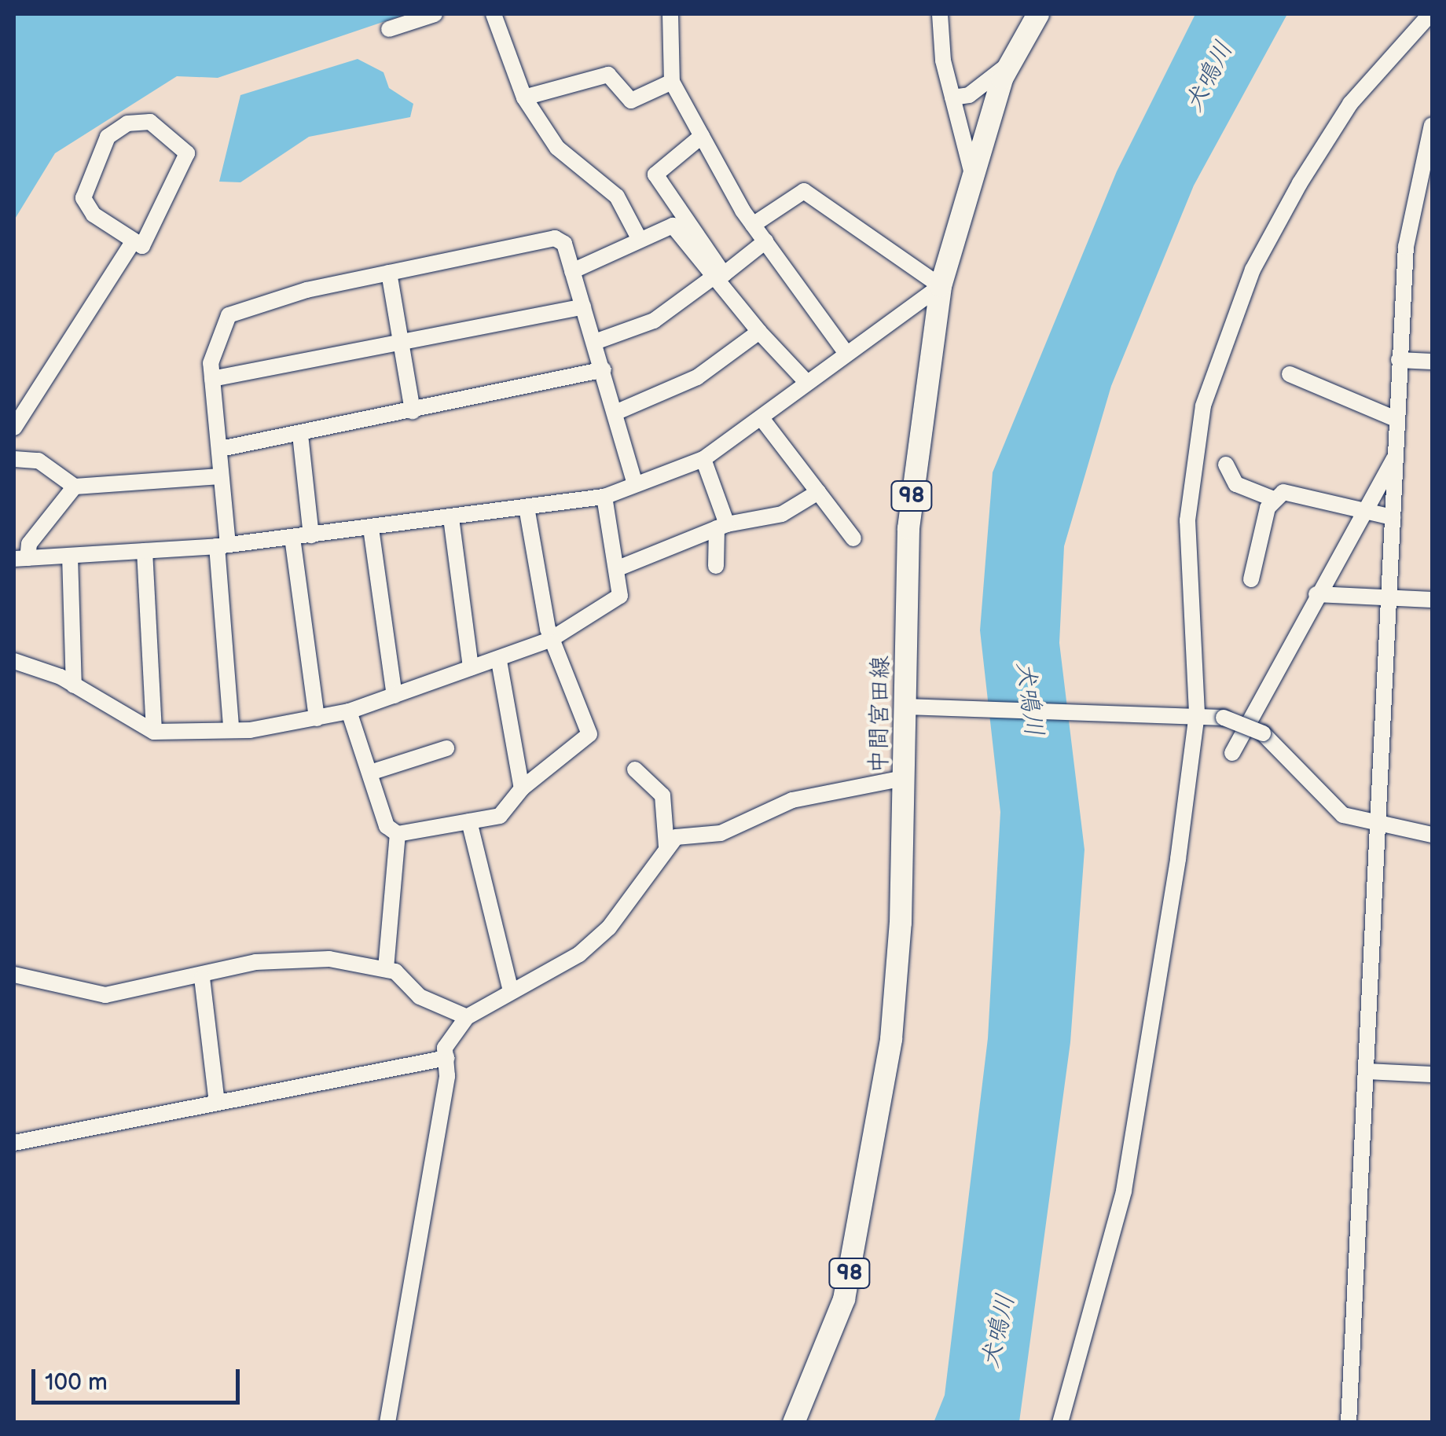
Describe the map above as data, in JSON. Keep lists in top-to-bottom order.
{
  "streets": {
    "main road": ["98", "中間宮田線"]
  },
  "water": ["犬鳴川"],
  "scale_bar": "100 m"
}
